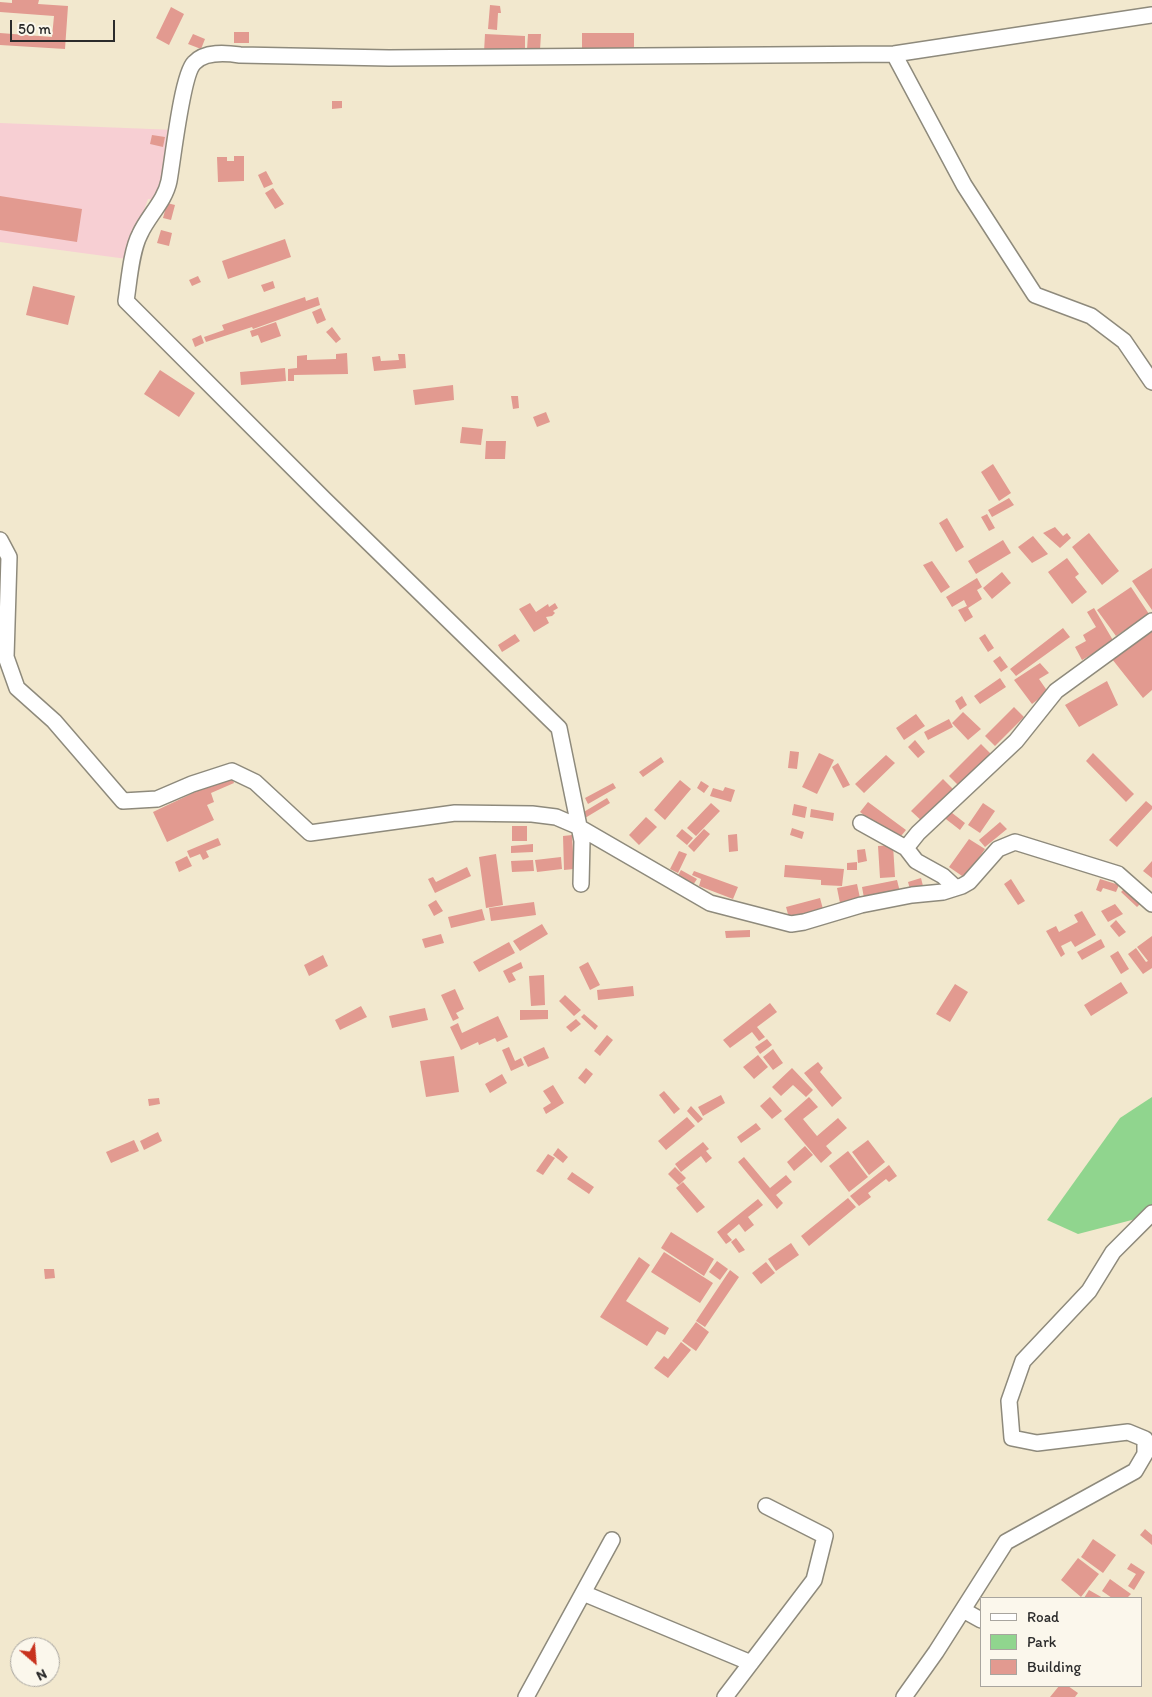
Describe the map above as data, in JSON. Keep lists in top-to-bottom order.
{
  "legend": ["Road", "Park", "Building"],
  "scale_bar": "50 m",
  "north": "bottom right"
}
